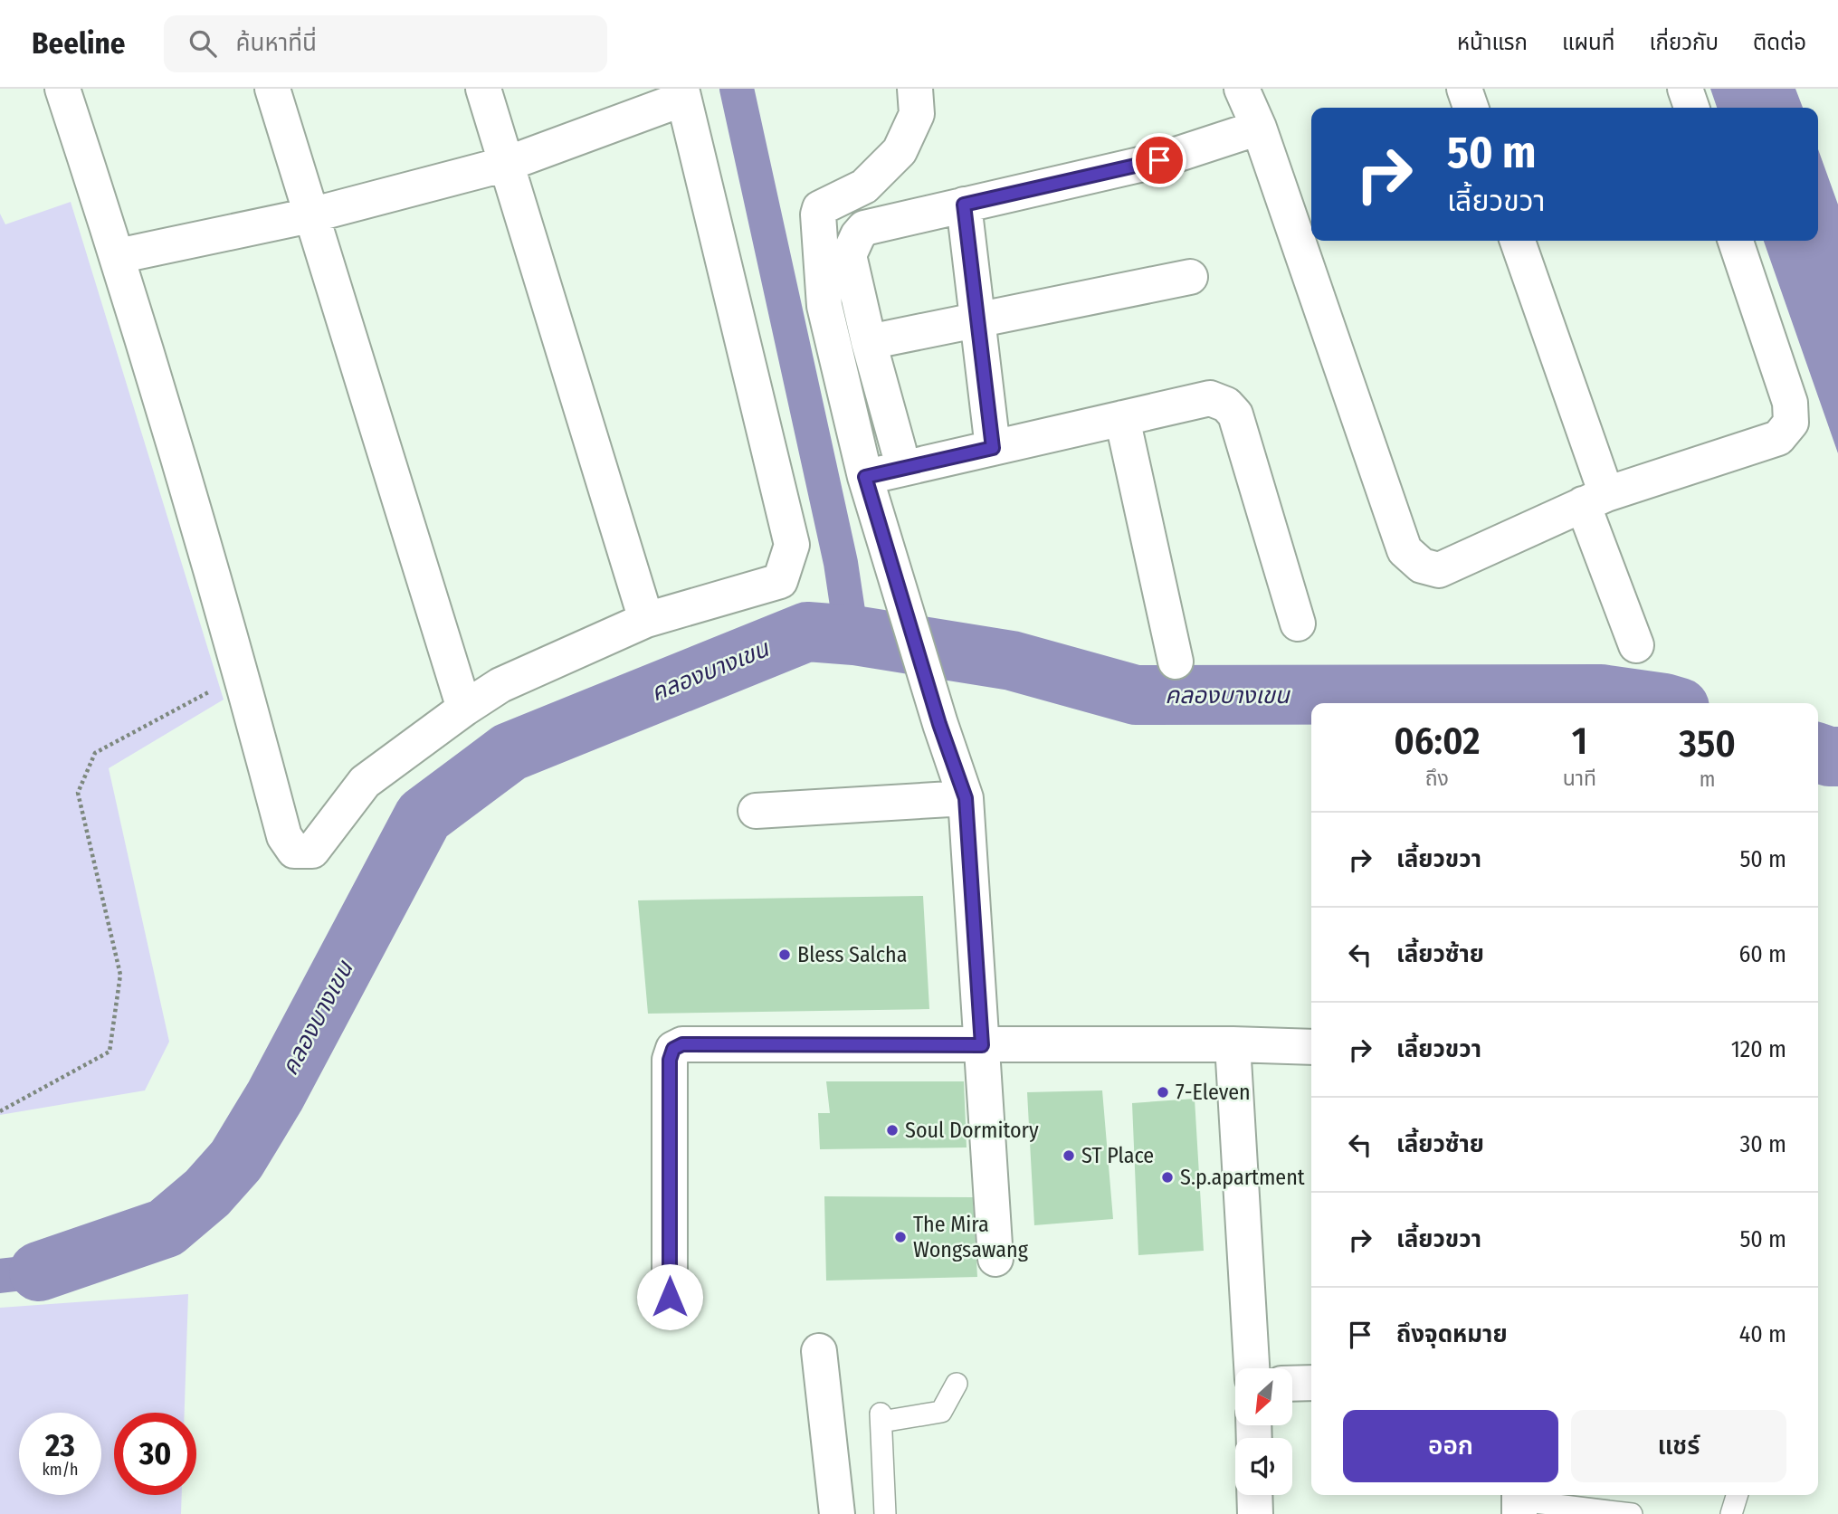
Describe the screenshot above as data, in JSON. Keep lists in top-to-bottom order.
{
  "water": ["คลองบางเขน"],
  "places": [
    "Bless Salcha",
    "7-Eleven",
    "Soul Dormitory",
    "ST Place",
    "S.p.apartment",
    "The Mira Wongsawang"
  ],
  "north": "bottom left",
  "page": {
    "header": "Beeline",
    "search": "ค้นหาที่นี่",
    "nav": [
      "หน้าแรก",
      "แผนที่",
      "เกี่ยวกับ",
      "ติดต่อ"
    ],
    "turn": ["50 m", "เลี้ยวขวา"],
    "eta": [
      "06:02",
      "ถึง",
      "1",
      "นาที",
      "350",
      "m"
    ],
    "list": [
      {
        "name": "เลี้ยวขวา",
        "value": "50 m"
      },
      {
        "name": "เลี้ยวซ้าย",
        "value": "60 m"
      },
      {
        "name": "เลี้ยวขวา",
        "value": "120 m"
      },
      {
        "name": "เลี้ยวซ้าย",
        "value": "30 m"
      },
      {
        "name": "เลี้ยวขวา",
        "value": "50 m"
      },
      {
        "name": "ถึงจุดหมาย",
        "value": "40 m"
      }
    ],
    "buttons": ["ออก", "แชร์"],
    "speed": "23 km/h",
    "limit": "30"
  }
}
